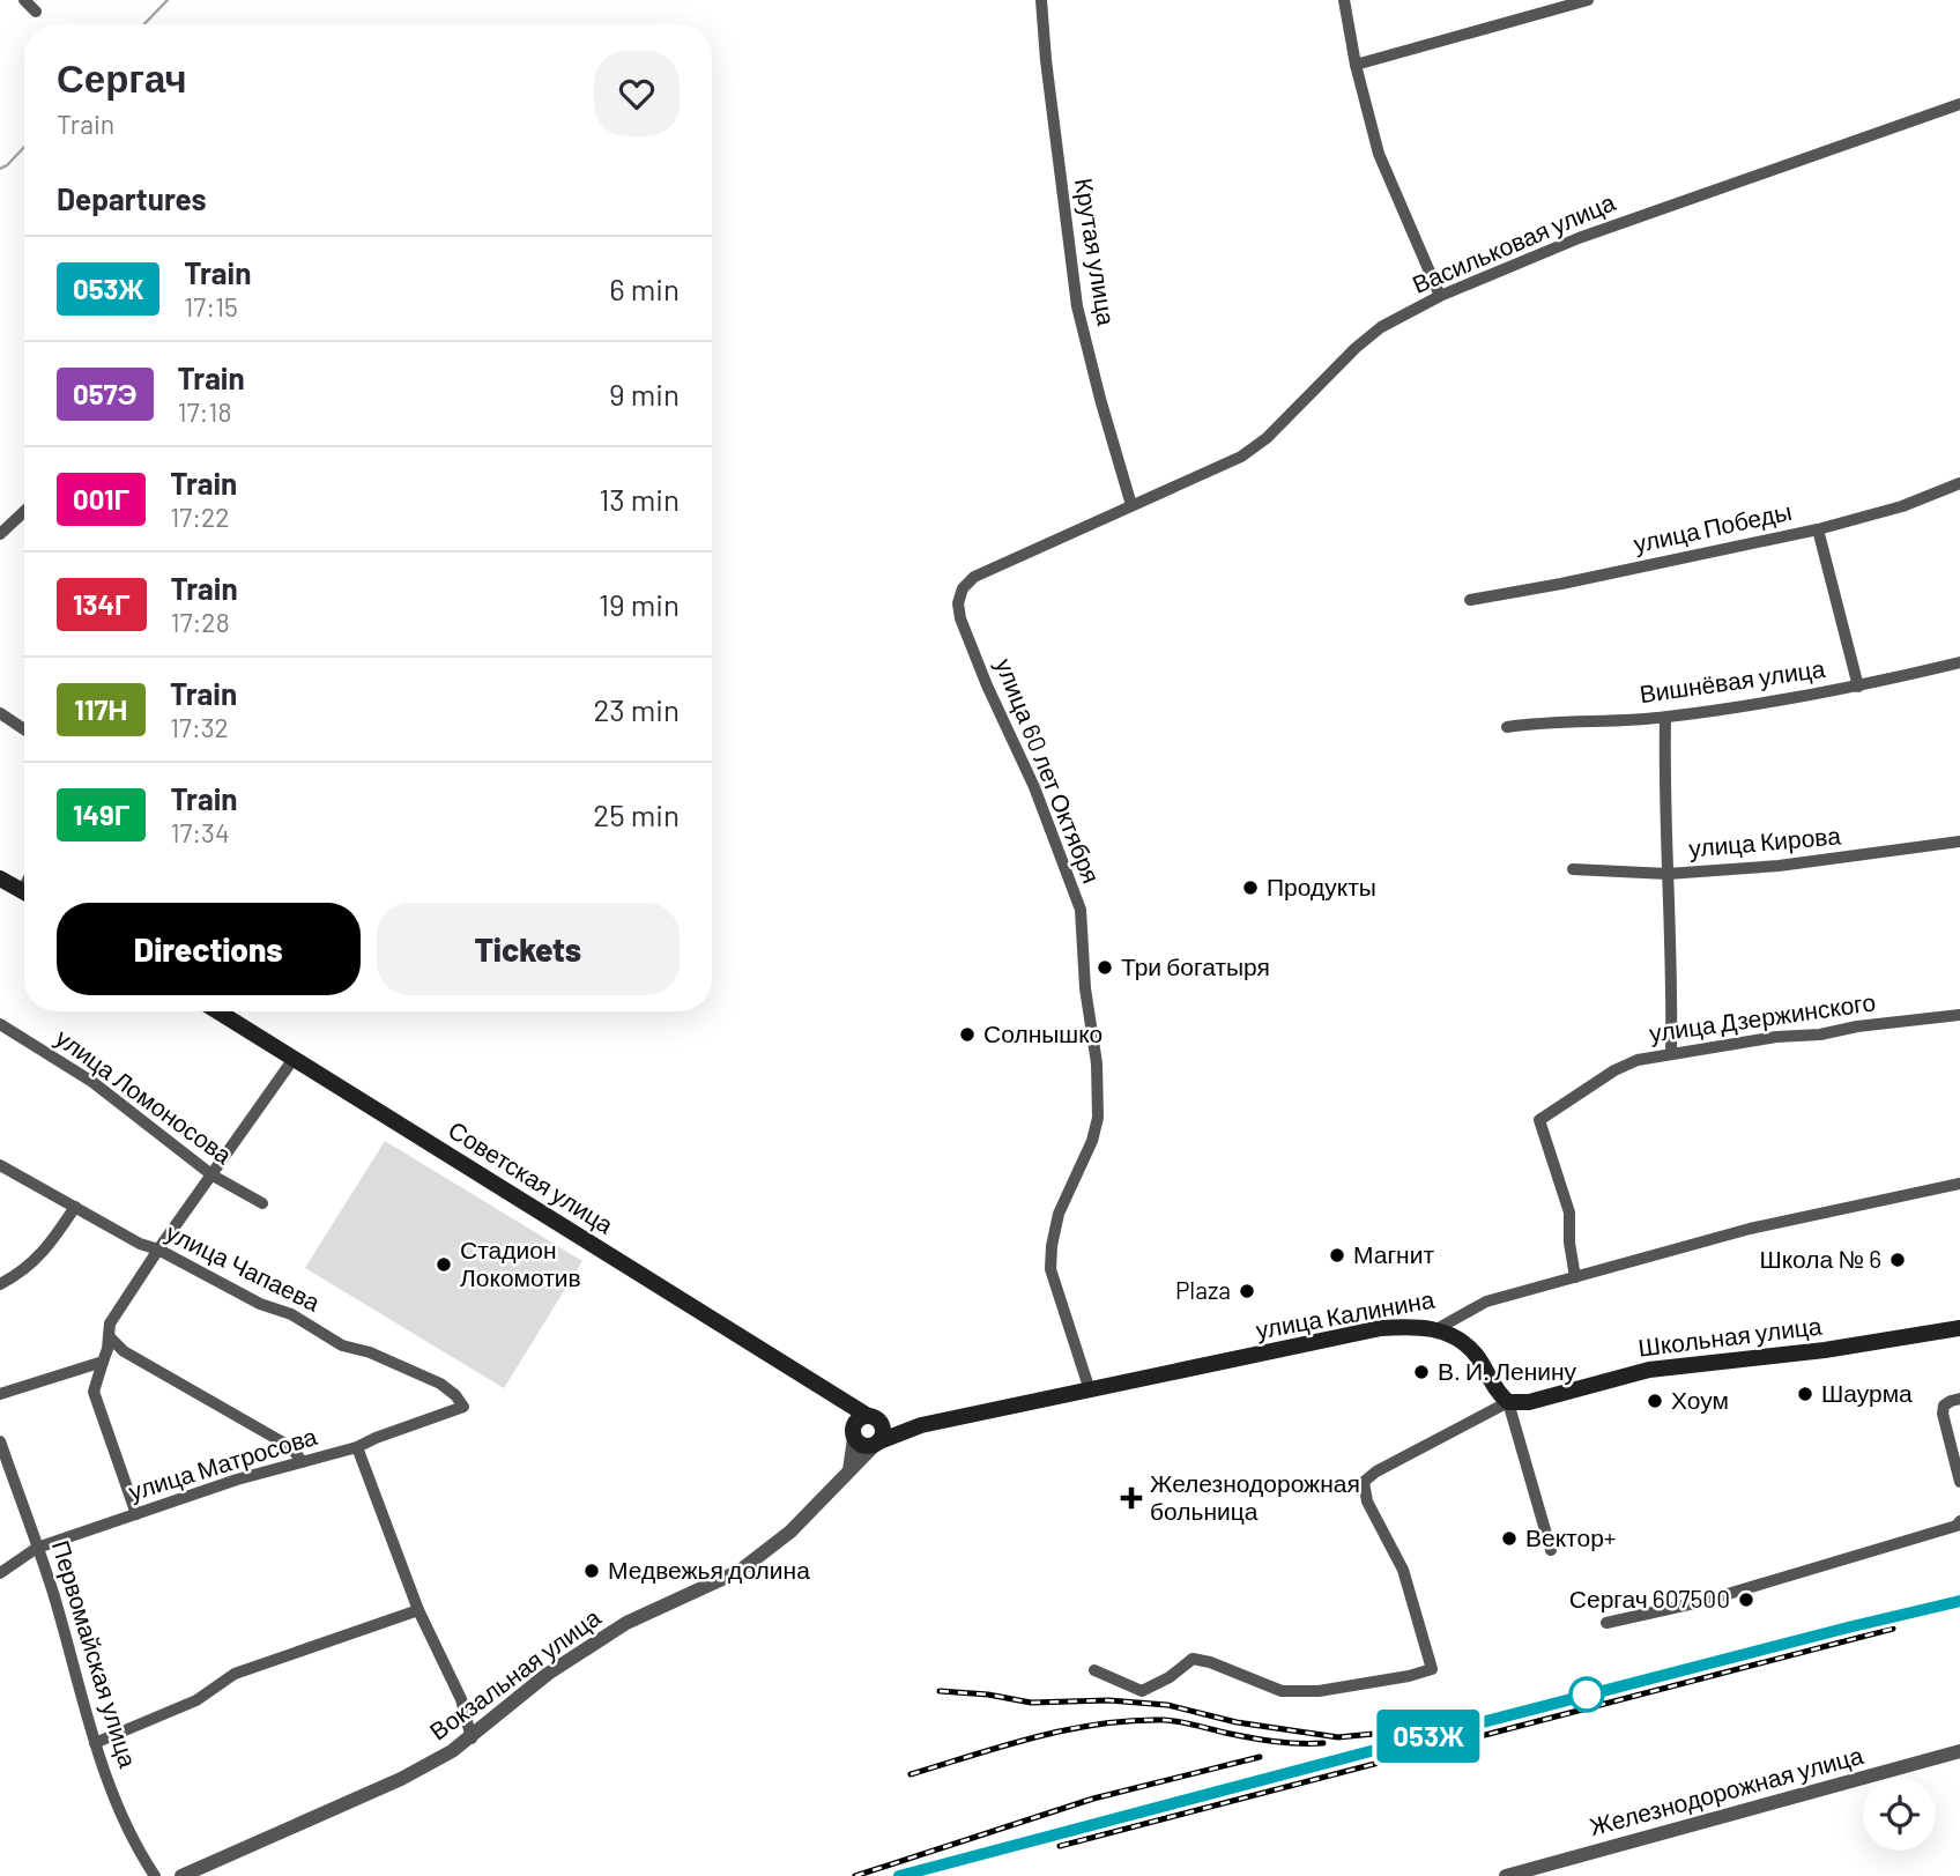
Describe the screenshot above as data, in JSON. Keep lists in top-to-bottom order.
{
  "streets": {
    "main road": ["Советская улица", "улица Калинина", "Школьная улица"],
    "street": [
      "Васильковая улица",
      "Крутая улица",
      "улица Победы",
      "Вишнёвая улица",
      "улица 60 лет Октября",
      "улица Кирова",
      "улица Дзержинского",
      "улица Ломоносова",
      "улица Чапаева",
      "улица Матросова",
      "Первомайская улица",
      "Вокзальная улица",
      "Железнодорожная улица"
    ]
  },
  "crossings": [
    ["Васильковая улица", "Крутая улица"],
    ["Васильковая улица", "улица 60 лет Октября"],
    ["Крутая улица", "улица 60 лет Октября"],
    ["улица 60 лет Октября", "улица Калинина"],
    ["улица Дзержинского", "улица Калинина"],
    ["Советская улица", "Вокзальная улица"],
    ["улица Чапаева", "улица Матросова"],
    ["улица Матросова", "Первомайская улица"]
  ],
  "places": {
    "other": [
      "Продукты",
      "Три богатыря",
      "Солнышко",
      "Магнит",
      "Школа № 6",
      "Стадион Локомотив",
      "Plaza",
      "В. И. Ленину",
      "Шаурма",
      "Хоум",
      "Вектор+",
      "Медвежья долина",
      "Сергач 607500"
    ],
    "health": ["Железнодорожная больница"]
  },
  "page": {
    "on_map": "053Ж",
    "heading": [
      ["Сергач", "Train"],
      "Departures"
    ],
    "list": [
      {
        "mark": "053Ж",
        "name": "Train",
        "note": "17:15",
        "value": "6 min"
      },
      {
        "mark": "057Э",
        "name": "Train",
        "note": "17:18",
        "value": "9 min"
      },
      {
        "mark": "001Г",
        "name": "Train",
        "note": "17:22",
        "value": "13 min"
      },
      {
        "mark": "134Г",
        "name": "Train",
        "note": "17:28",
        "value": "19 min"
      },
      {
        "mark": "117Н",
        "name": "Train",
        "note": "17:32",
        "value": "23 min"
      },
      {
        "mark": "149Г",
        "name": "Train",
        "note": "17:34",
        "value": "25 min"
      }
    ],
    "buttons": ["Directions", "Tickets"]
  }
}
